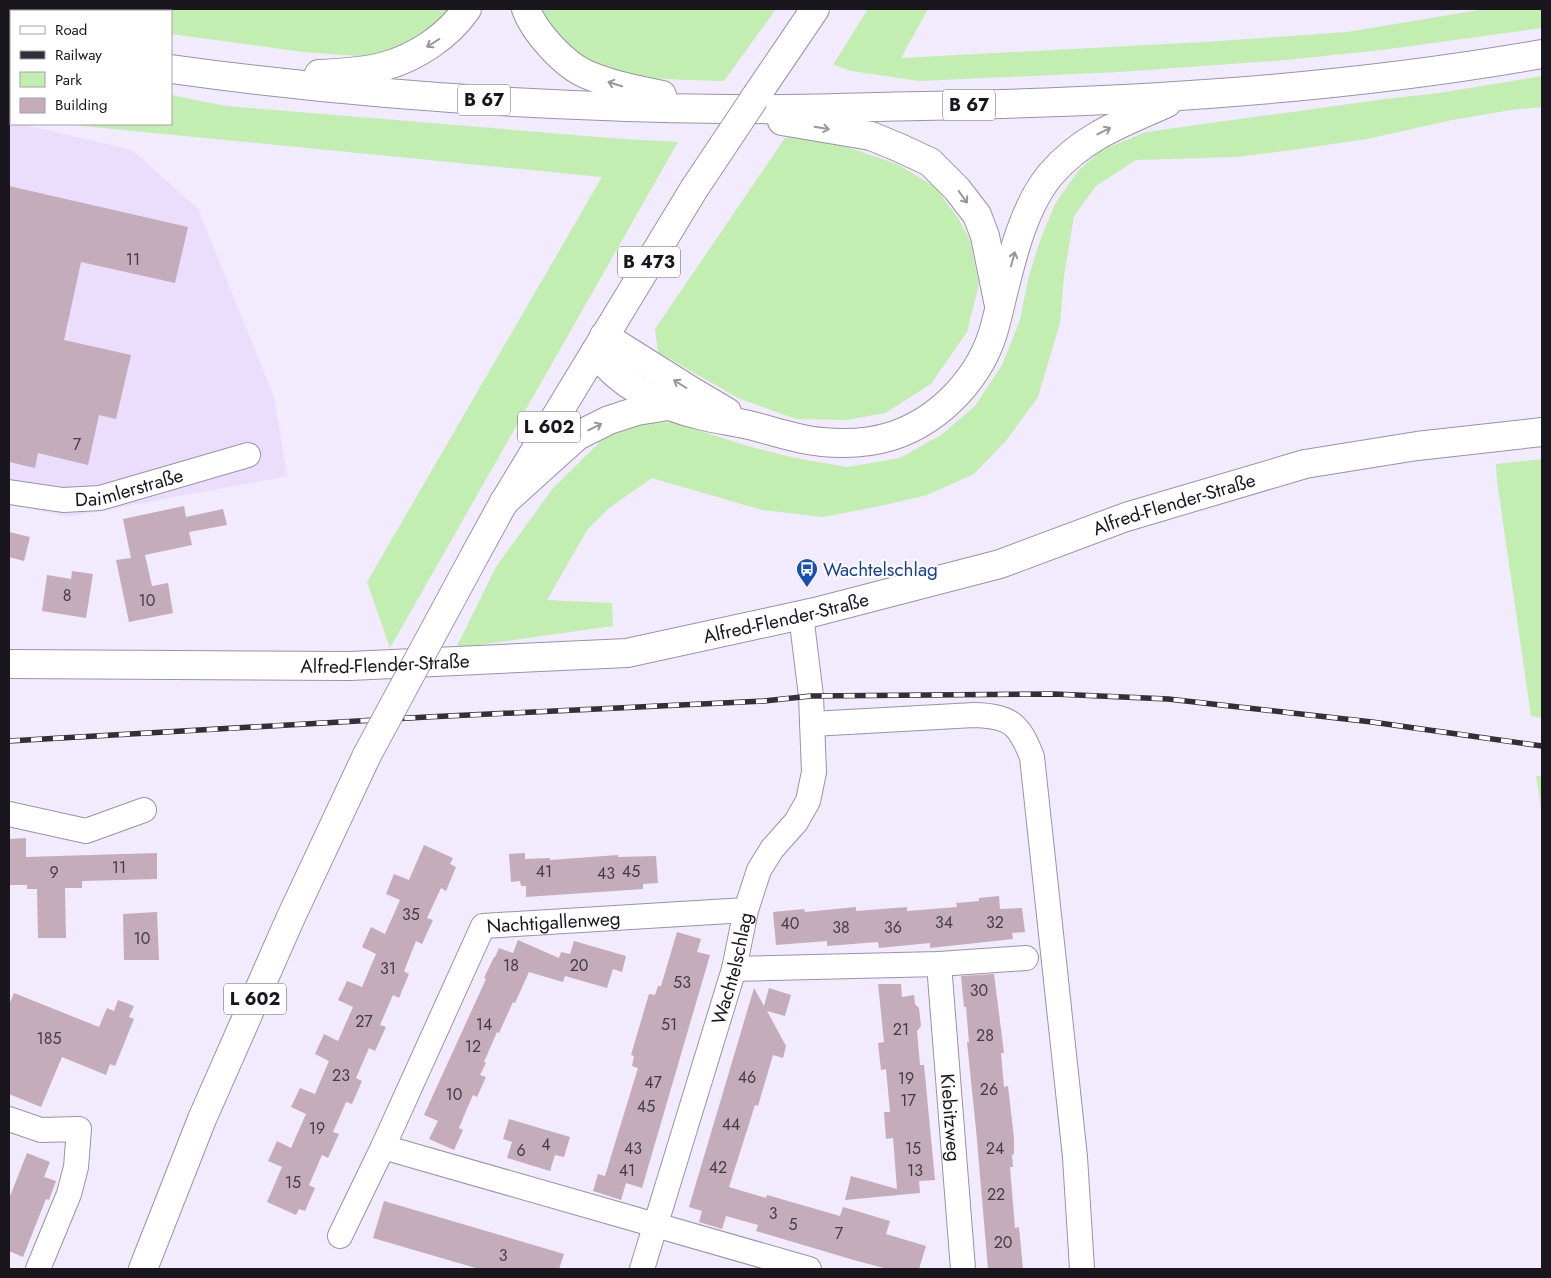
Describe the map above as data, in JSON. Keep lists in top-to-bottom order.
{
  "streets": {
    "main road": [
      "B 67",
      "B 473",
      "L 602",
      "Alfred-Flender-Straße"
    ],
    "street": [
      "Daimlerstraße",
      "Nachtigallenweg",
      "Wachtelschlag",
      "Kiebitzweg"
    ]
  },
  "crossings": [
    ["B 473", "L 602"],
    ["Alfred-Flender-Straße", "Wachtelschlag"],
    ["Nachtigallenweg", "Wachtelschlag"]
  ],
  "places": {
    "bus stop": ["Wachtelschlag"]
  },
  "house_numbers": [
    "11",
    "7",
    "8",
    "10",
    "11",
    "41",
    "45",
    "9",
    "43",
    "35",
    "34",
    "32",
    "40",
    "38",
    "36",
    "10",
    "18",
    "20",
    "31",
    "53",
    "30",
    "27",
    "14",
    "51",
    "21",
    "28",
    "185",
    "12",
    "23",
    "46",
    "19",
    "47",
    "26",
    "10",
    "17",
    "45",
    "44",
    "19",
    "4",
    "43",
    "15",
    "24",
    "6",
    "42",
    "41",
    "13",
    "15",
    "22",
    "3",
    "5",
    "7",
    "20",
    "3"
  ],
  "legend": [
    "Road",
    "Railway",
    "Park",
    "Building"
  ]
}
